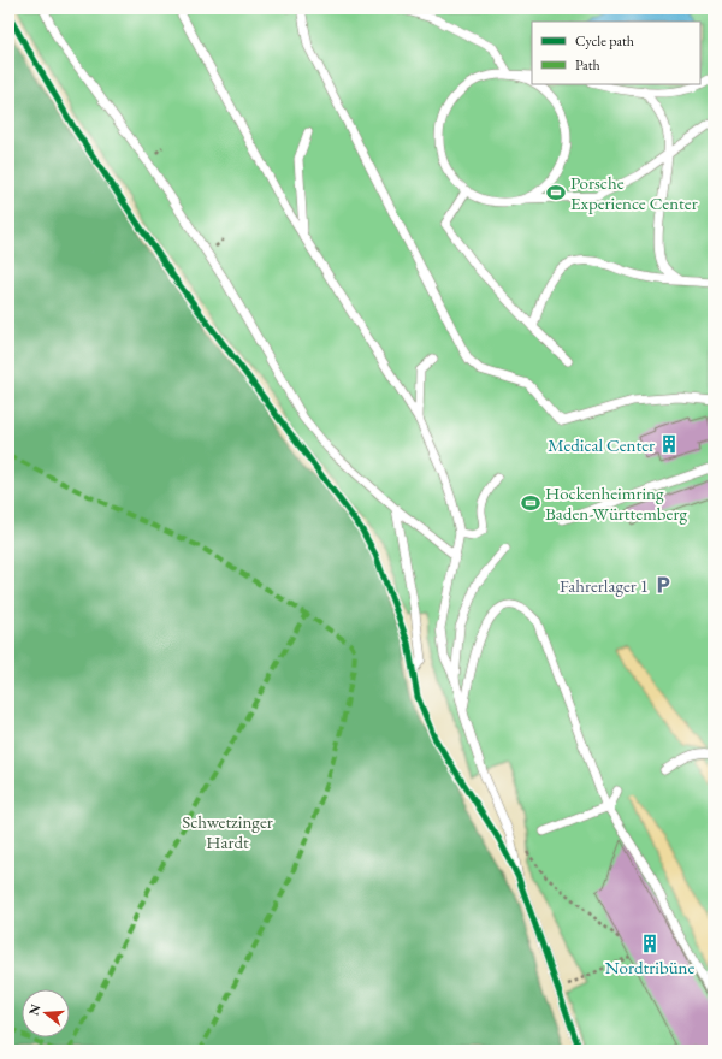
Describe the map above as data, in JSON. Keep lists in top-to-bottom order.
{
  "parks": ["Schwetzinger Hardt"],
  "places": {
    "sports": ["Porsche Experience Center", "Hockenheimring Baden-Württemberg"],
    "building": ["Medical Center", "Nordtribüne"],
    "parking": ["Fahrerlager 1"]
  },
  "legend": ["Cycle path", "Path"],
  "north": "left"
}
